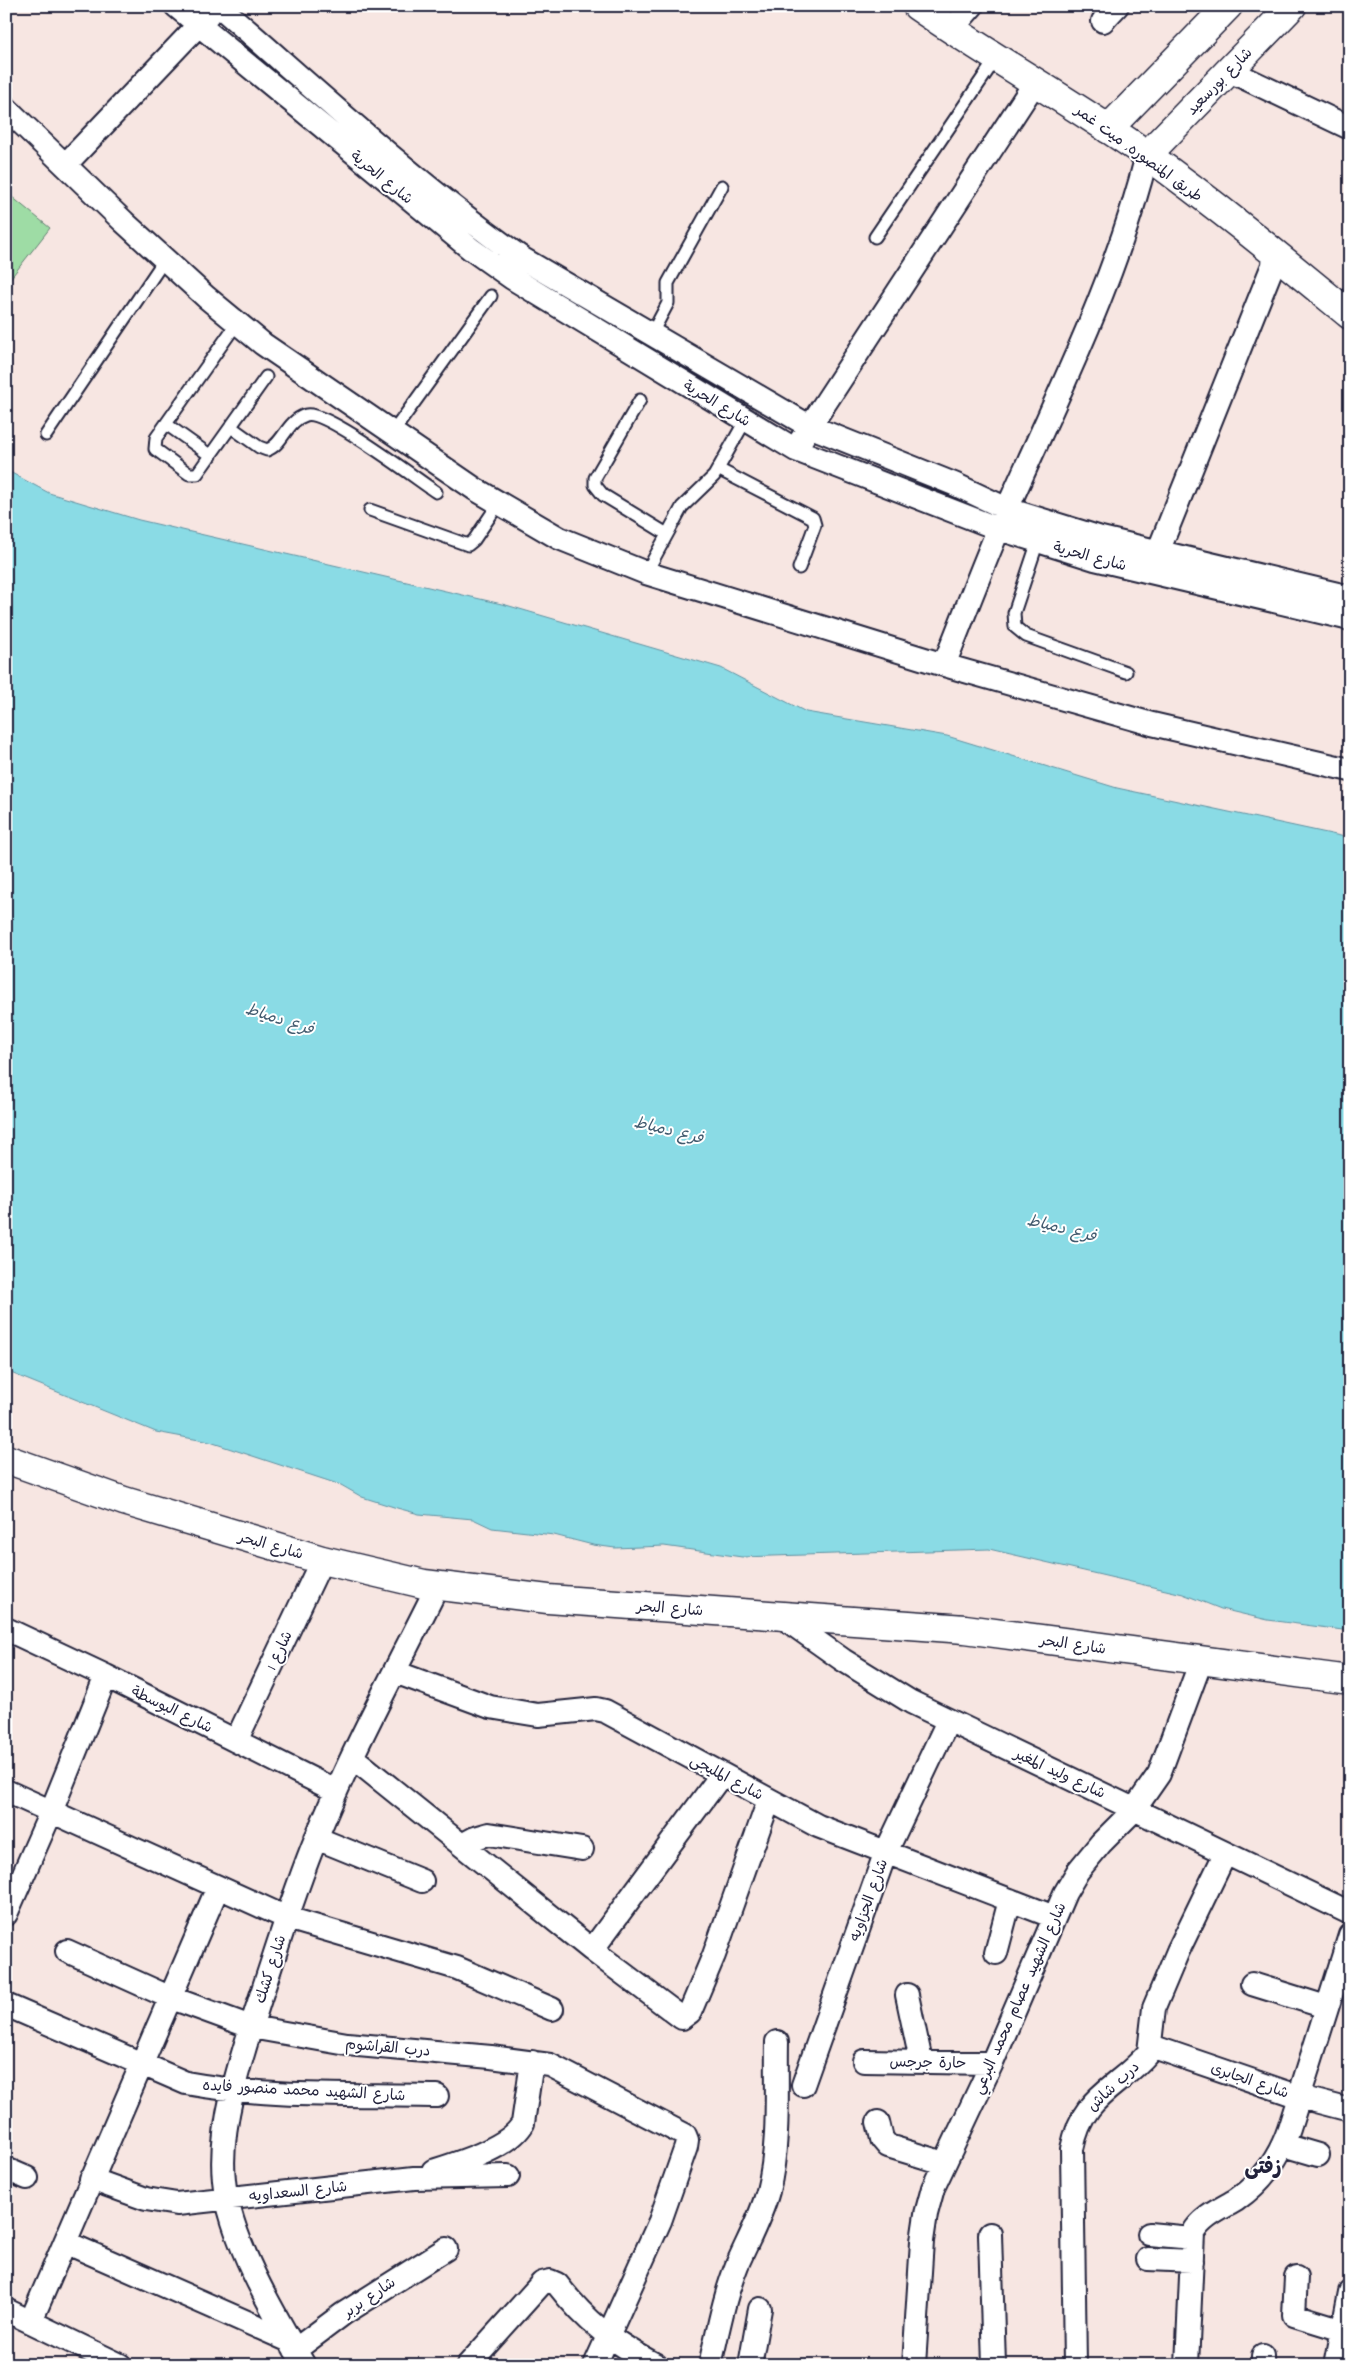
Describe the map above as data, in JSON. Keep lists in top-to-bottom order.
{
  "streets": {
    "street": [
      "شارع بورسعيد",
      "طريق المنصوره, ميت غمر",
      "شارع الحرية",
      "شارع البحر",
      "شارع 1",
      "شارع البوسطة",
      "شارع وليد المغير",
      "شارع المليجى",
      "شارع الجزاويه",
      "شارع كشك",
      "شارع الشهيد عصام محمد البرعي",
      "درب القراشوم",
      "حارة جرجس",
      "شارع الجابرى",
      "درب شاش",
      "شارع الشهيد محمد منصور فايده",
      "شارع السعداويه",
      "شارع بربر"
    ]
  },
  "crossings": [
    ["شارع بورسعيد", "طريق المنصوره, ميت غمر"],
    ["شارع البحر", "شارع 1"],
    ["شارع البحر", "شارع وليد المغير"],
    ["شارع البحر", "شارع كشك"],
    ["شارع البحر", "شارع الشهيد عصام محمد البرعي"],
    ["شارع 1", "شارع البوسطة"],
    ["شارع البوسطة", "شارع كشك"],
    ["شارع وليد المغير", "شارع الجزاويه"],
    ["شارع وليد المغير", "شارع الشهيد عصام محمد البرعي"],
    ["شارع المليجى", "شارع الجزاويه"],
    ["شارع المليجى", "شارع كشك"],
    ["شارع المليجى", "شارع الشهيد عصام محمد البرعي"],
    ["شارع كشك", "درب القراشوم"],
    ["شارع كشك", "شارع الشهيد محمد منصور فايده"],
    ["شارع كشك", "شارع السعداويه"],
    ["شارع كشك", "شارع بربر"],
    ["شارع الشهيد عصام محمد البرعي", "حارة جرجس"],
    ["شارع الجابرى", "درب شاش"]
  ],
  "districts": ["زفتى"],
  "water": ["فرع دمياط"]
}
